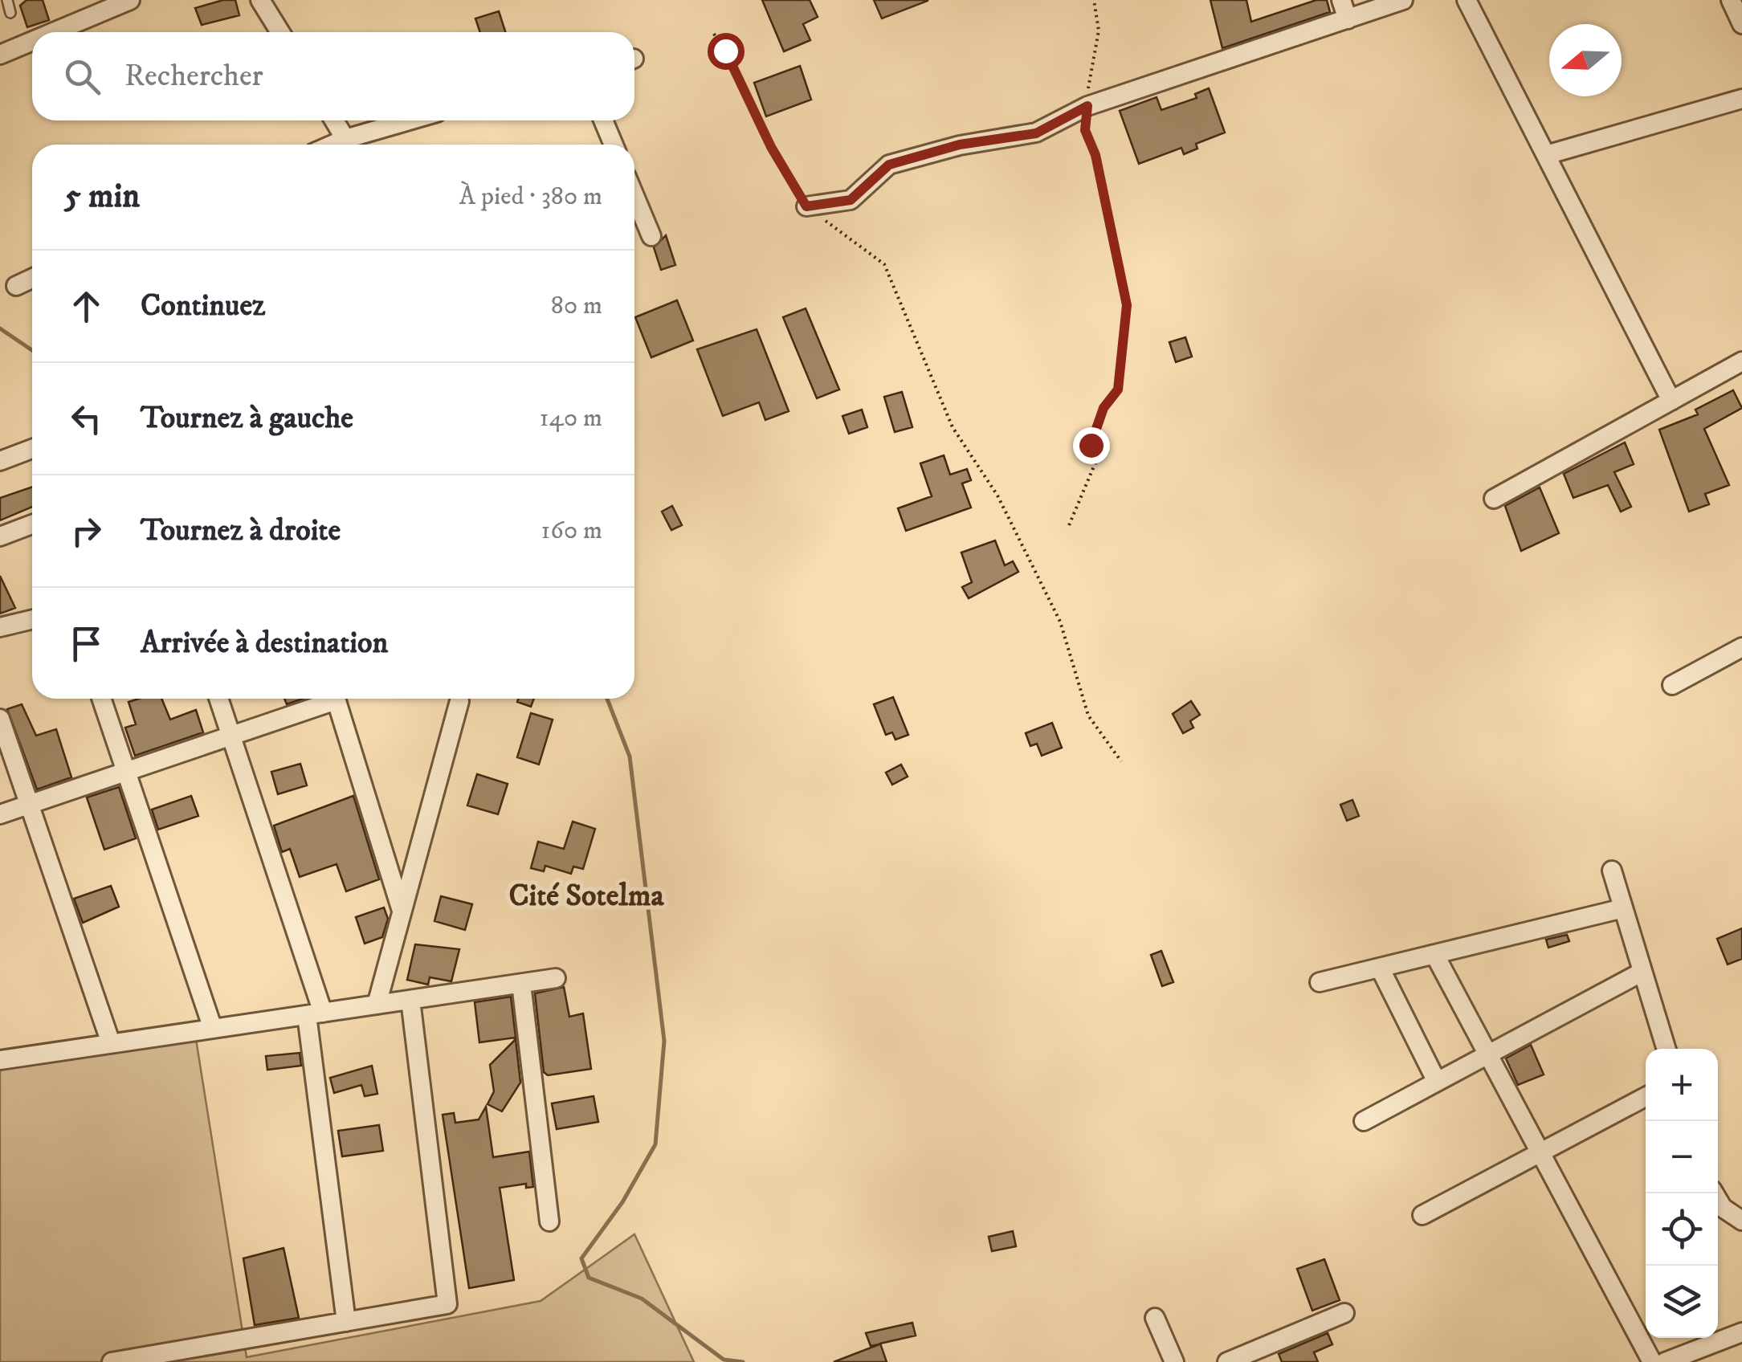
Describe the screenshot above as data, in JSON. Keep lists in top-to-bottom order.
{
  "districts": ["Cité Sotelma"],
  "north": "left",
  "page": {
    "search": "Rechercher",
    "heading": ["5 min", "À pied · 380 m"],
    "list": [
      ["Continuez", "80 m"],
      ["Tournez à gauche", "140 m"],
      ["Tournez à droite", "160 m"],
      "Arrivée à destination"
    ],
    "map_buttons": ["+", "−"]
  }
}
